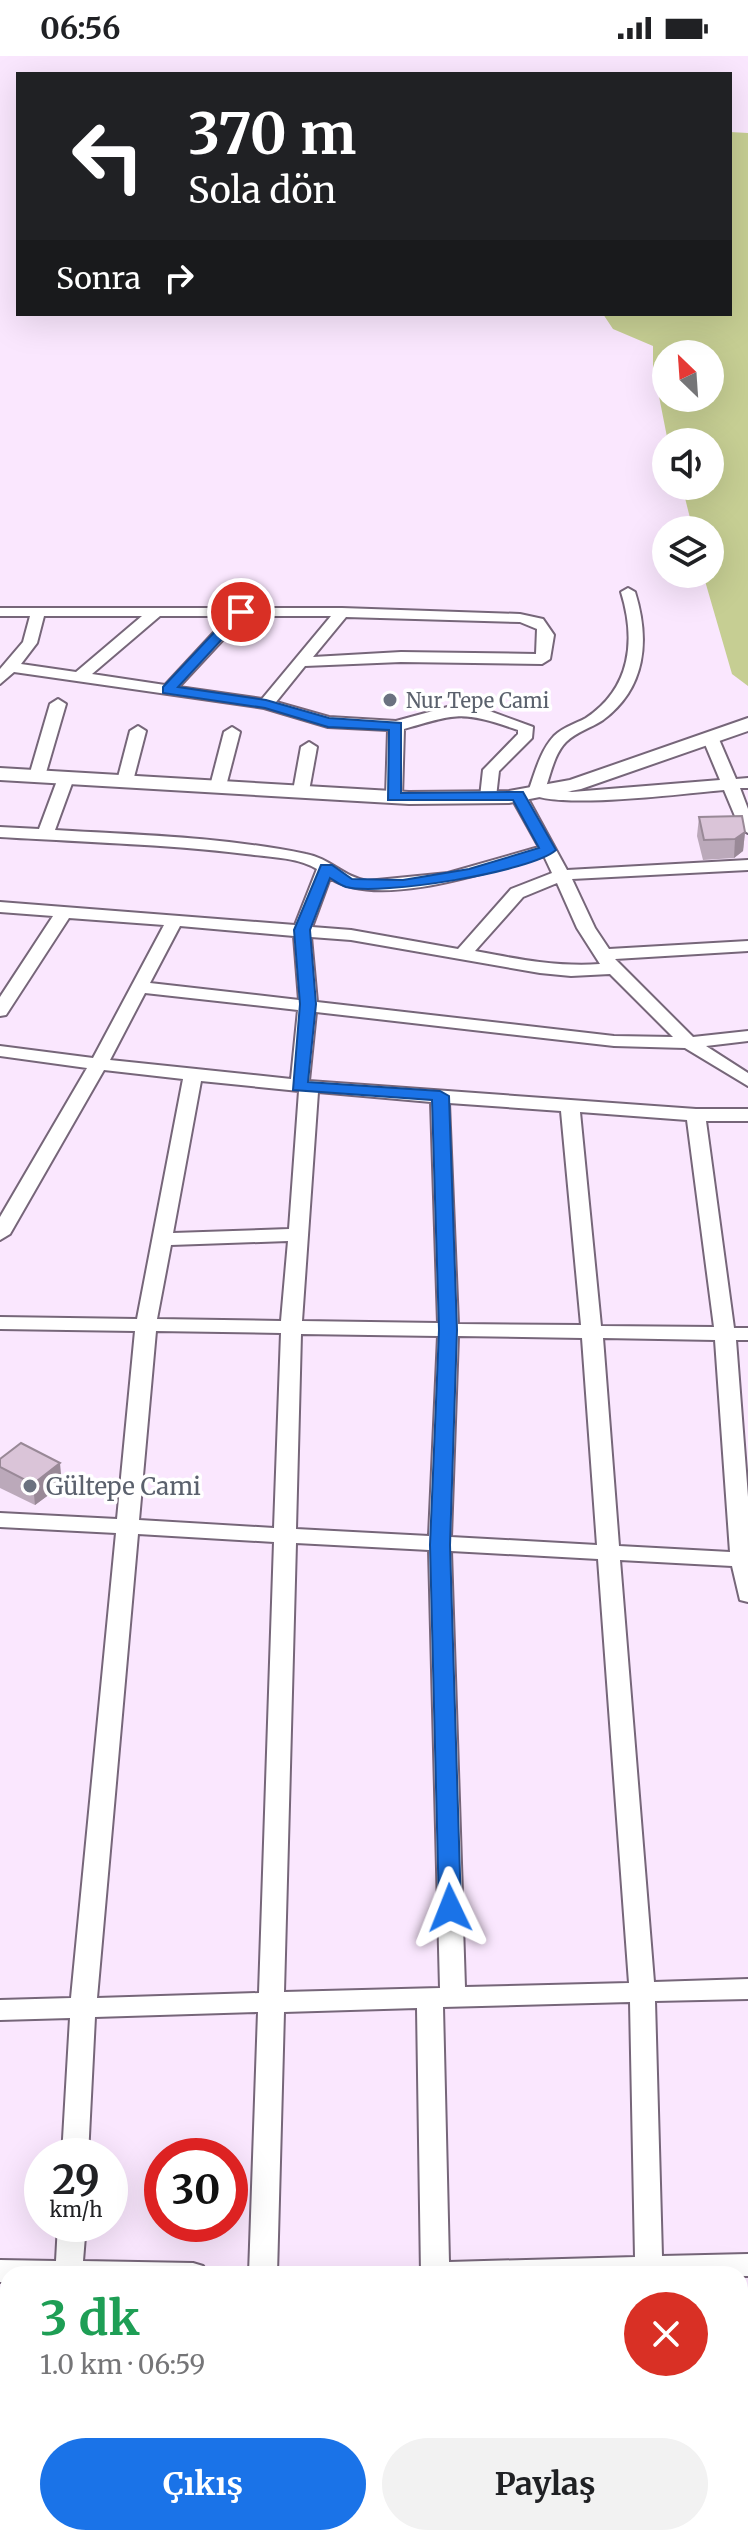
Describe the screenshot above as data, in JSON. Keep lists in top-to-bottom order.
{
  "places": ["Nur Tepe Cami", "Gültepe Cami"],
  "north": "top left",
  "page": {
    "status": "06:56",
    "turn": ["370 m", "Sola dön"],
    "then": "Sonra",
    "speed": "29 km/h",
    "limit": "30",
    "heading": ["3 dk", "1.0 km · 06:59"],
    "buttons": ["Çıkış", "Paylaş"]
  }
}
